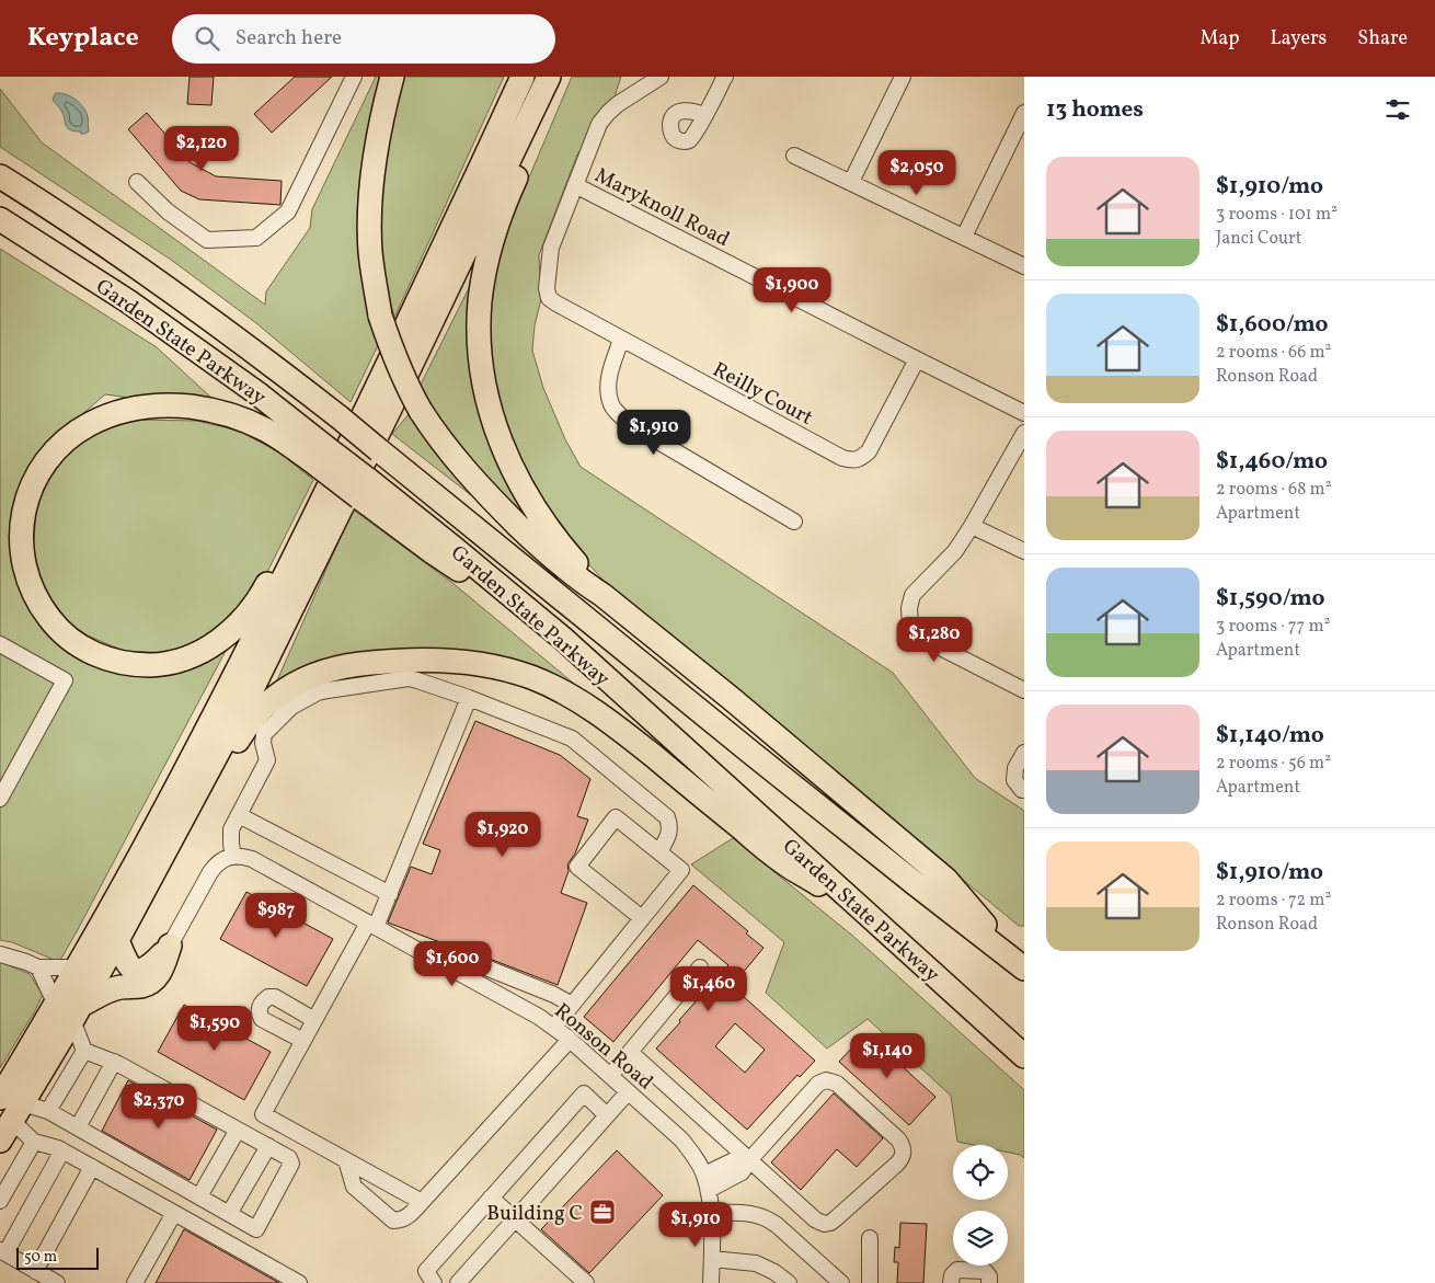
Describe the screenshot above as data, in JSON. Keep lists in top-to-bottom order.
{
  "streets": {
    "highway": ["Garden State Parkway"],
    "street": ["Maryknoll Road", "Reilly Court", "Ronson Road"]
  },
  "crossings": [
    ["Maryknoll Road", "Reilly Court"]
  ],
  "places": {
    "office": ["Building C"]
  },
  "scale_bar": "50 m",
  "page": {
    "header": "Keyplace",
    "search": "Search here",
    "nav": ["Map", "Layers", "Share"],
    "heading": "13 homes",
    "price": [
      "$2,120",
      "$2,050",
      "$1,900",
      "$1,910",
      "$1,280",
      "$1,920",
      "$987",
      "$1,600",
      "$1,460",
      "$1,590",
      "$1,140",
      "$2,370",
      "$1,910"
    ],
    "list": [
      {
        "name": "$1,910/mo",
        "note": "3 rooms · 101 m² · Janci Court"
      },
      {
        "name": "$1,600/mo",
        "note": "2 rooms · 66 m² · Ronson Road"
      },
      {
        "name": "$1,460/mo",
        "note": "2 rooms · 68 m² · Apartment"
      },
      {
        "name": "$1,590/mo",
        "note": "3 rooms · 77 m² · Apartment"
      },
      {
        "name": "$1,140/mo",
        "note": "2 rooms · 56 m² · Apartment"
      },
      {
        "name": "$1,910/mo",
        "note": "2 rooms · 72 m² · Ronson Road"
      }
    ],
    "scale": "50 m"
  }
}
